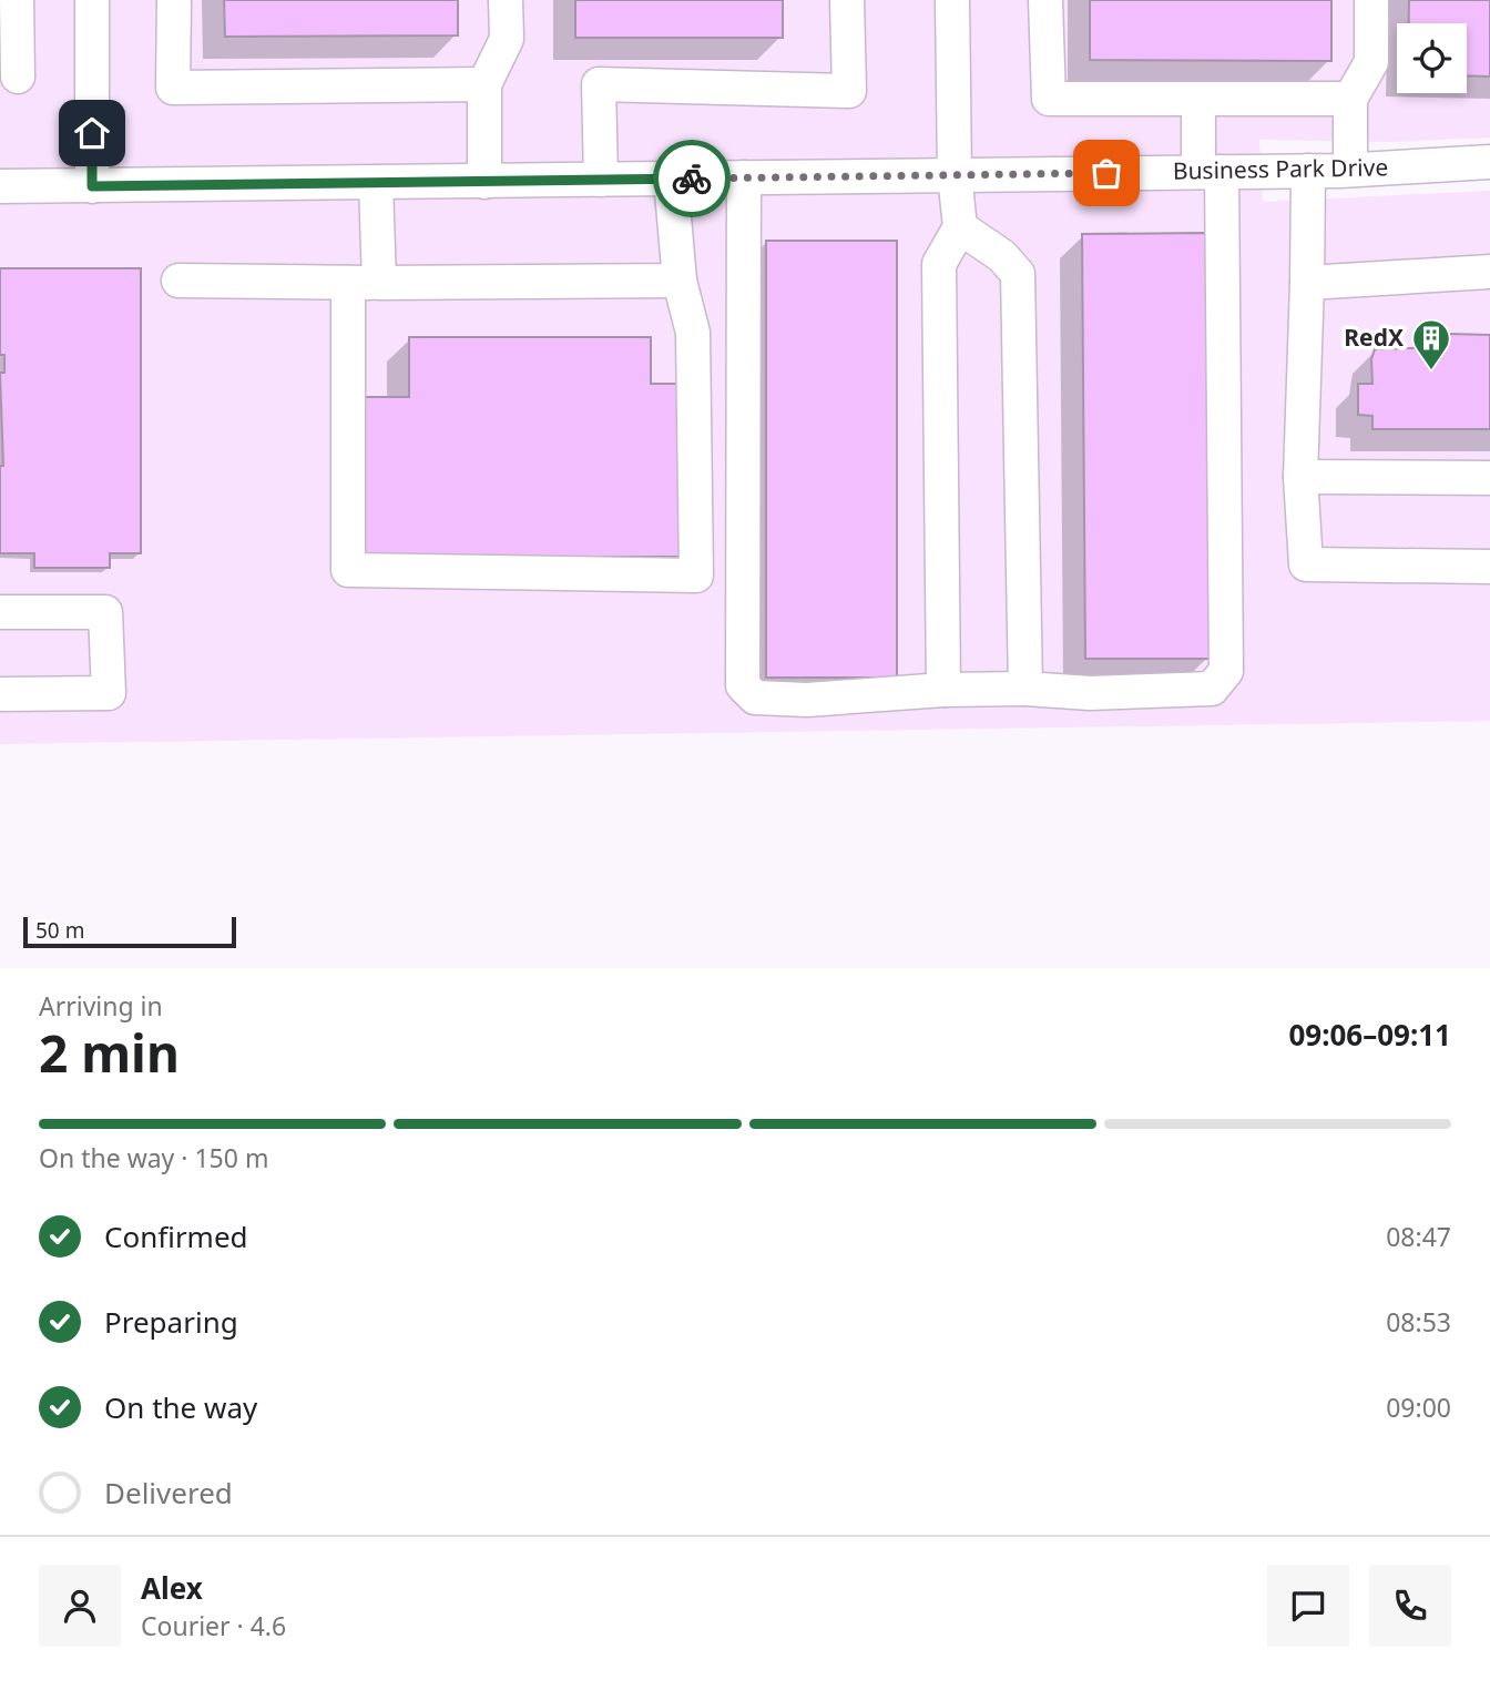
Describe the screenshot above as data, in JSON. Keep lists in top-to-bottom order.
{
  "streets": {
    "street": ["Business Park Drive"]
  },
  "places": {
    "building": ["RedX"]
  },
  "scale_bar": "50 m",
  "page": {
    "scale": "50 m",
    "heading": ["2 min", "Arriving in", "09:06–09:11"],
    "panel": ["Alex", "Courier · 4.6"],
    "bar": "On the way · 150 m",
    "list": [
      ["Confirmed", "08:47"],
      ["Preparing", "08:53"],
      ["On the way", "09:00"],
      "Delivered"
    ]
  }
}
